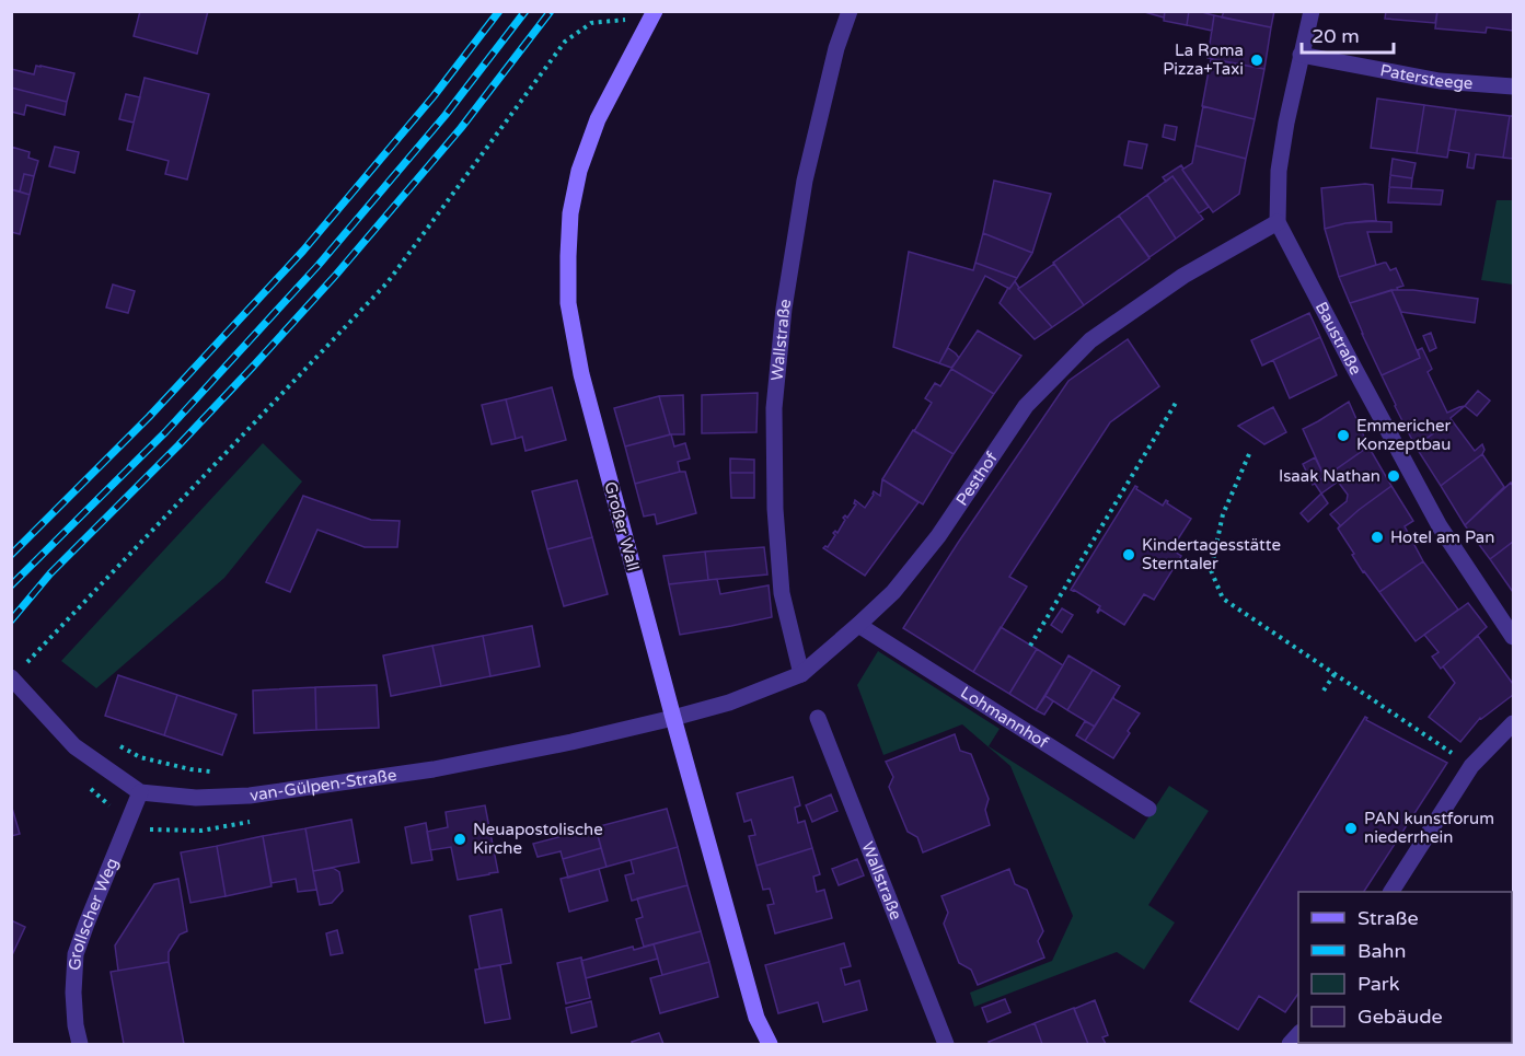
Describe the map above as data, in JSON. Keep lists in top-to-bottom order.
{
  "streets": {
    "main road": ["Großer Wall"],
    "street": [
      "Patersteege",
      "Baustraße",
      "Wallstraße",
      "Pesthof",
      "Lohmannhof",
      "van-Gülpen-Straße",
      "Grollscher Weg"
    ]
  },
  "crossings": [
    ["Patersteege", "Baustraße"],
    ["Baustraße", "Pesthof"],
    ["Wallstraße", "Pesthof"],
    ["Pesthof", "Großer Wall"],
    ["Pesthof", "Lohmannhof"],
    ["Pesthof", "van-Gülpen-Straße"],
    ["Großer Wall", "van-Gülpen-Straße"],
    ["van-Gülpen-Straße", "Grollscher Weg"]
  ],
  "places": [
    "La Roma Pizza+Taxi",
    "Emmericher Konzeptbau",
    "Isaak Nathan",
    "Hotel am Pan",
    "Kindertagesstätte Sterntaler",
    "PAN kunstforum niederrhein",
    "Neuapostolische Kirche"
  ],
  "legend": [
    "Straße",
    "Bahn",
    "Park",
    "Gebäude"
  ],
  "scale_bar": "20 m"
}
